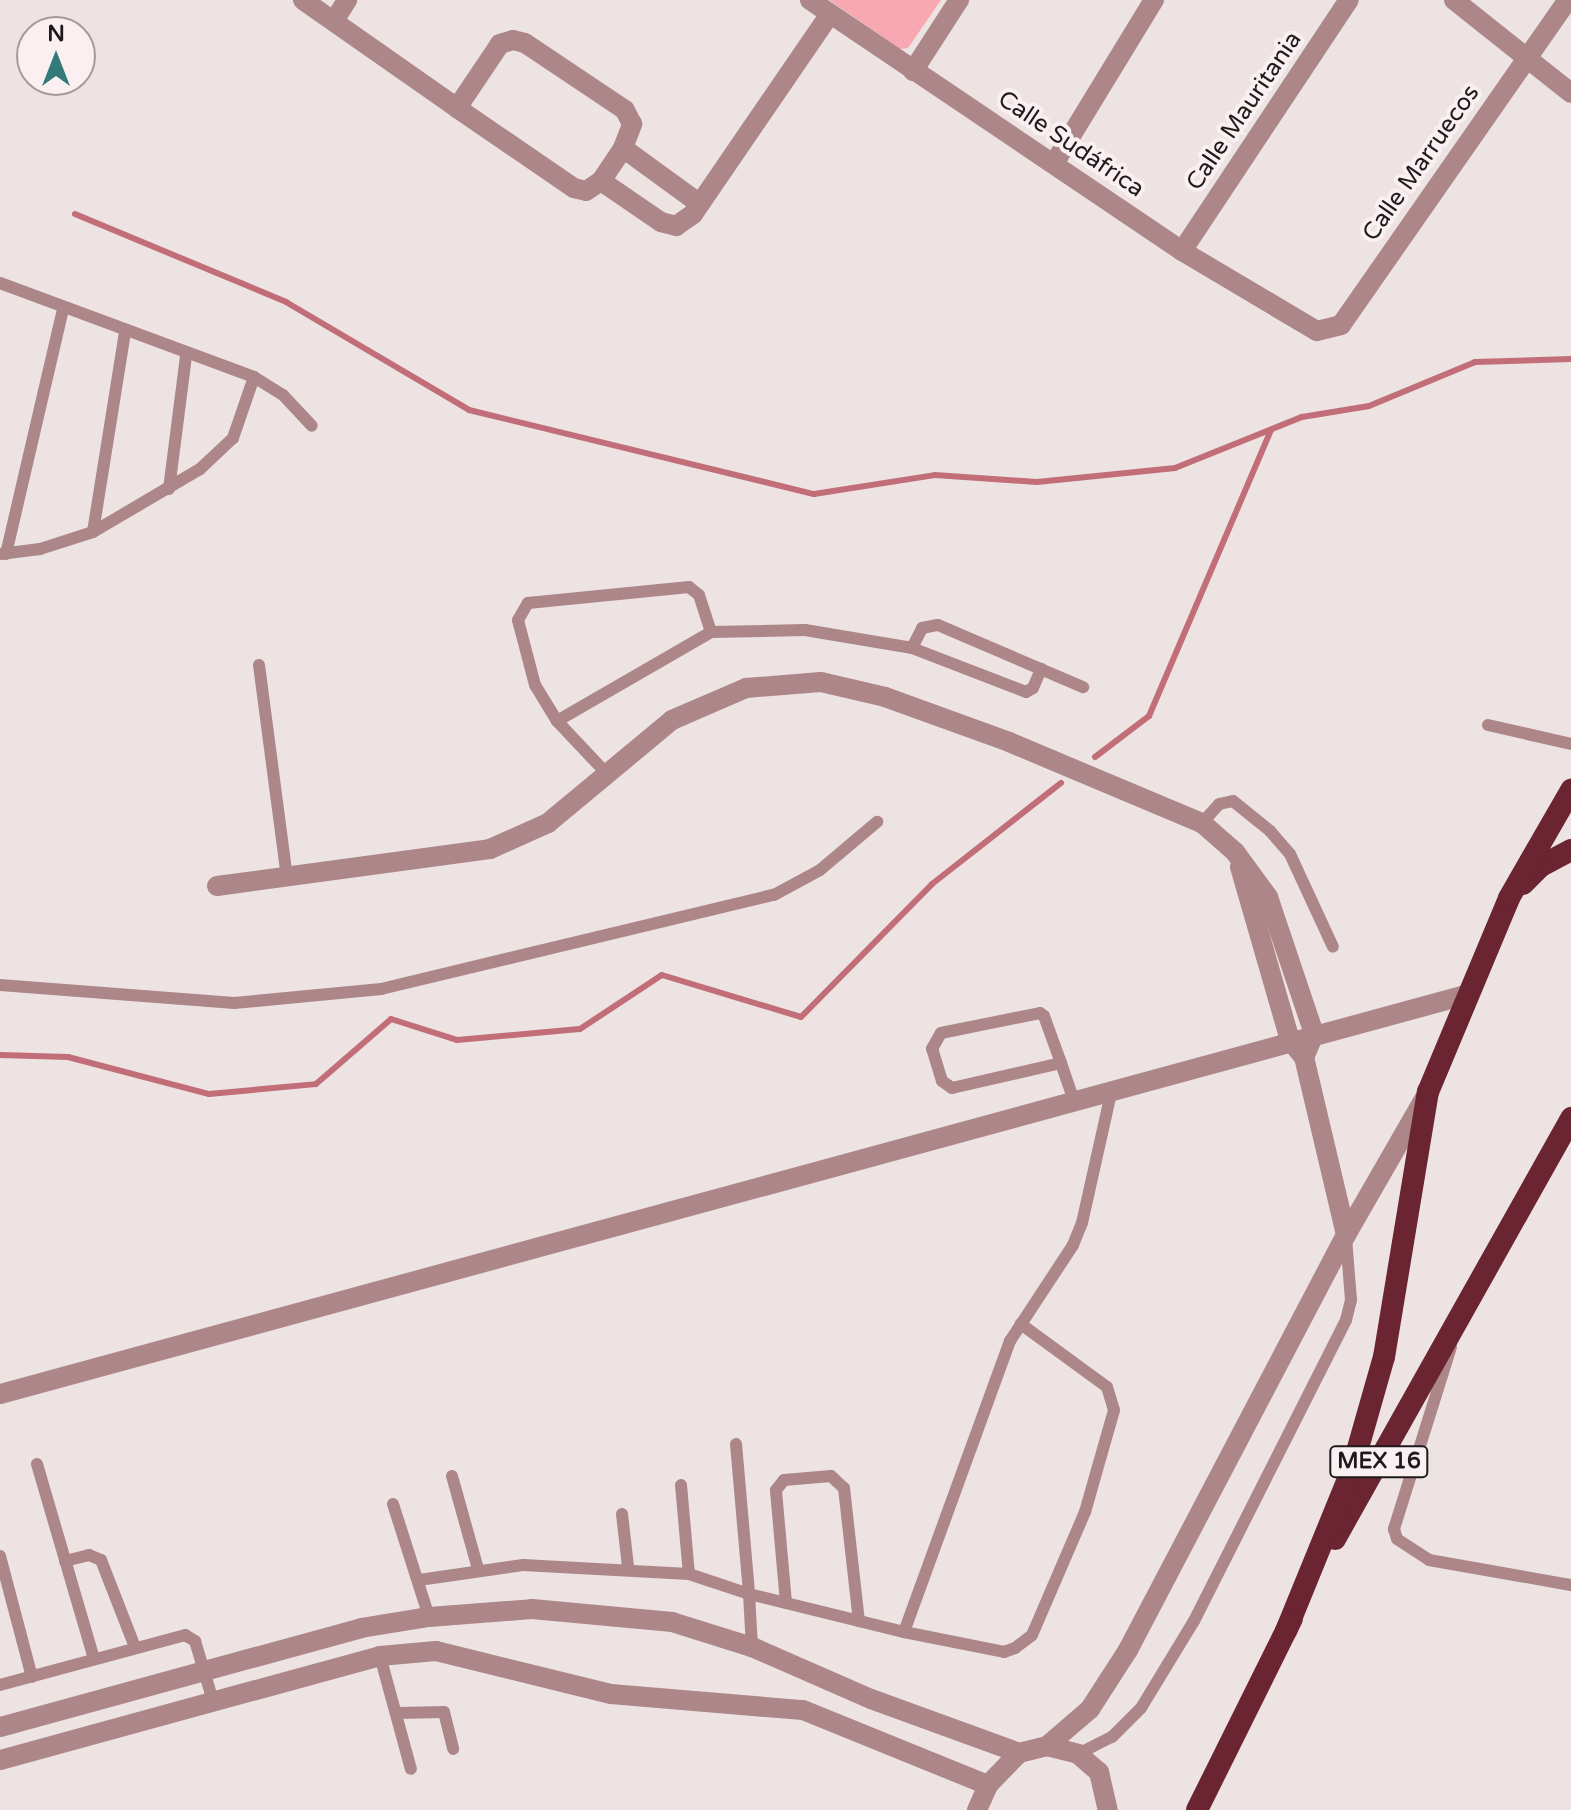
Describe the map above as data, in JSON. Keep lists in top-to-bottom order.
{
  "streets": {
    "highway": ["MEX 16"],
    "street": ["Calle Mauritania", "Calle Sudáfrica", "Calle Marruecos"]
  },
  "crossings": [
    ["Calle Mauritania", "Calle Sudáfrica"],
    ["Calle Sudáfrica", "Calle Marruecos"]
  ],
  "north": "top"
}
